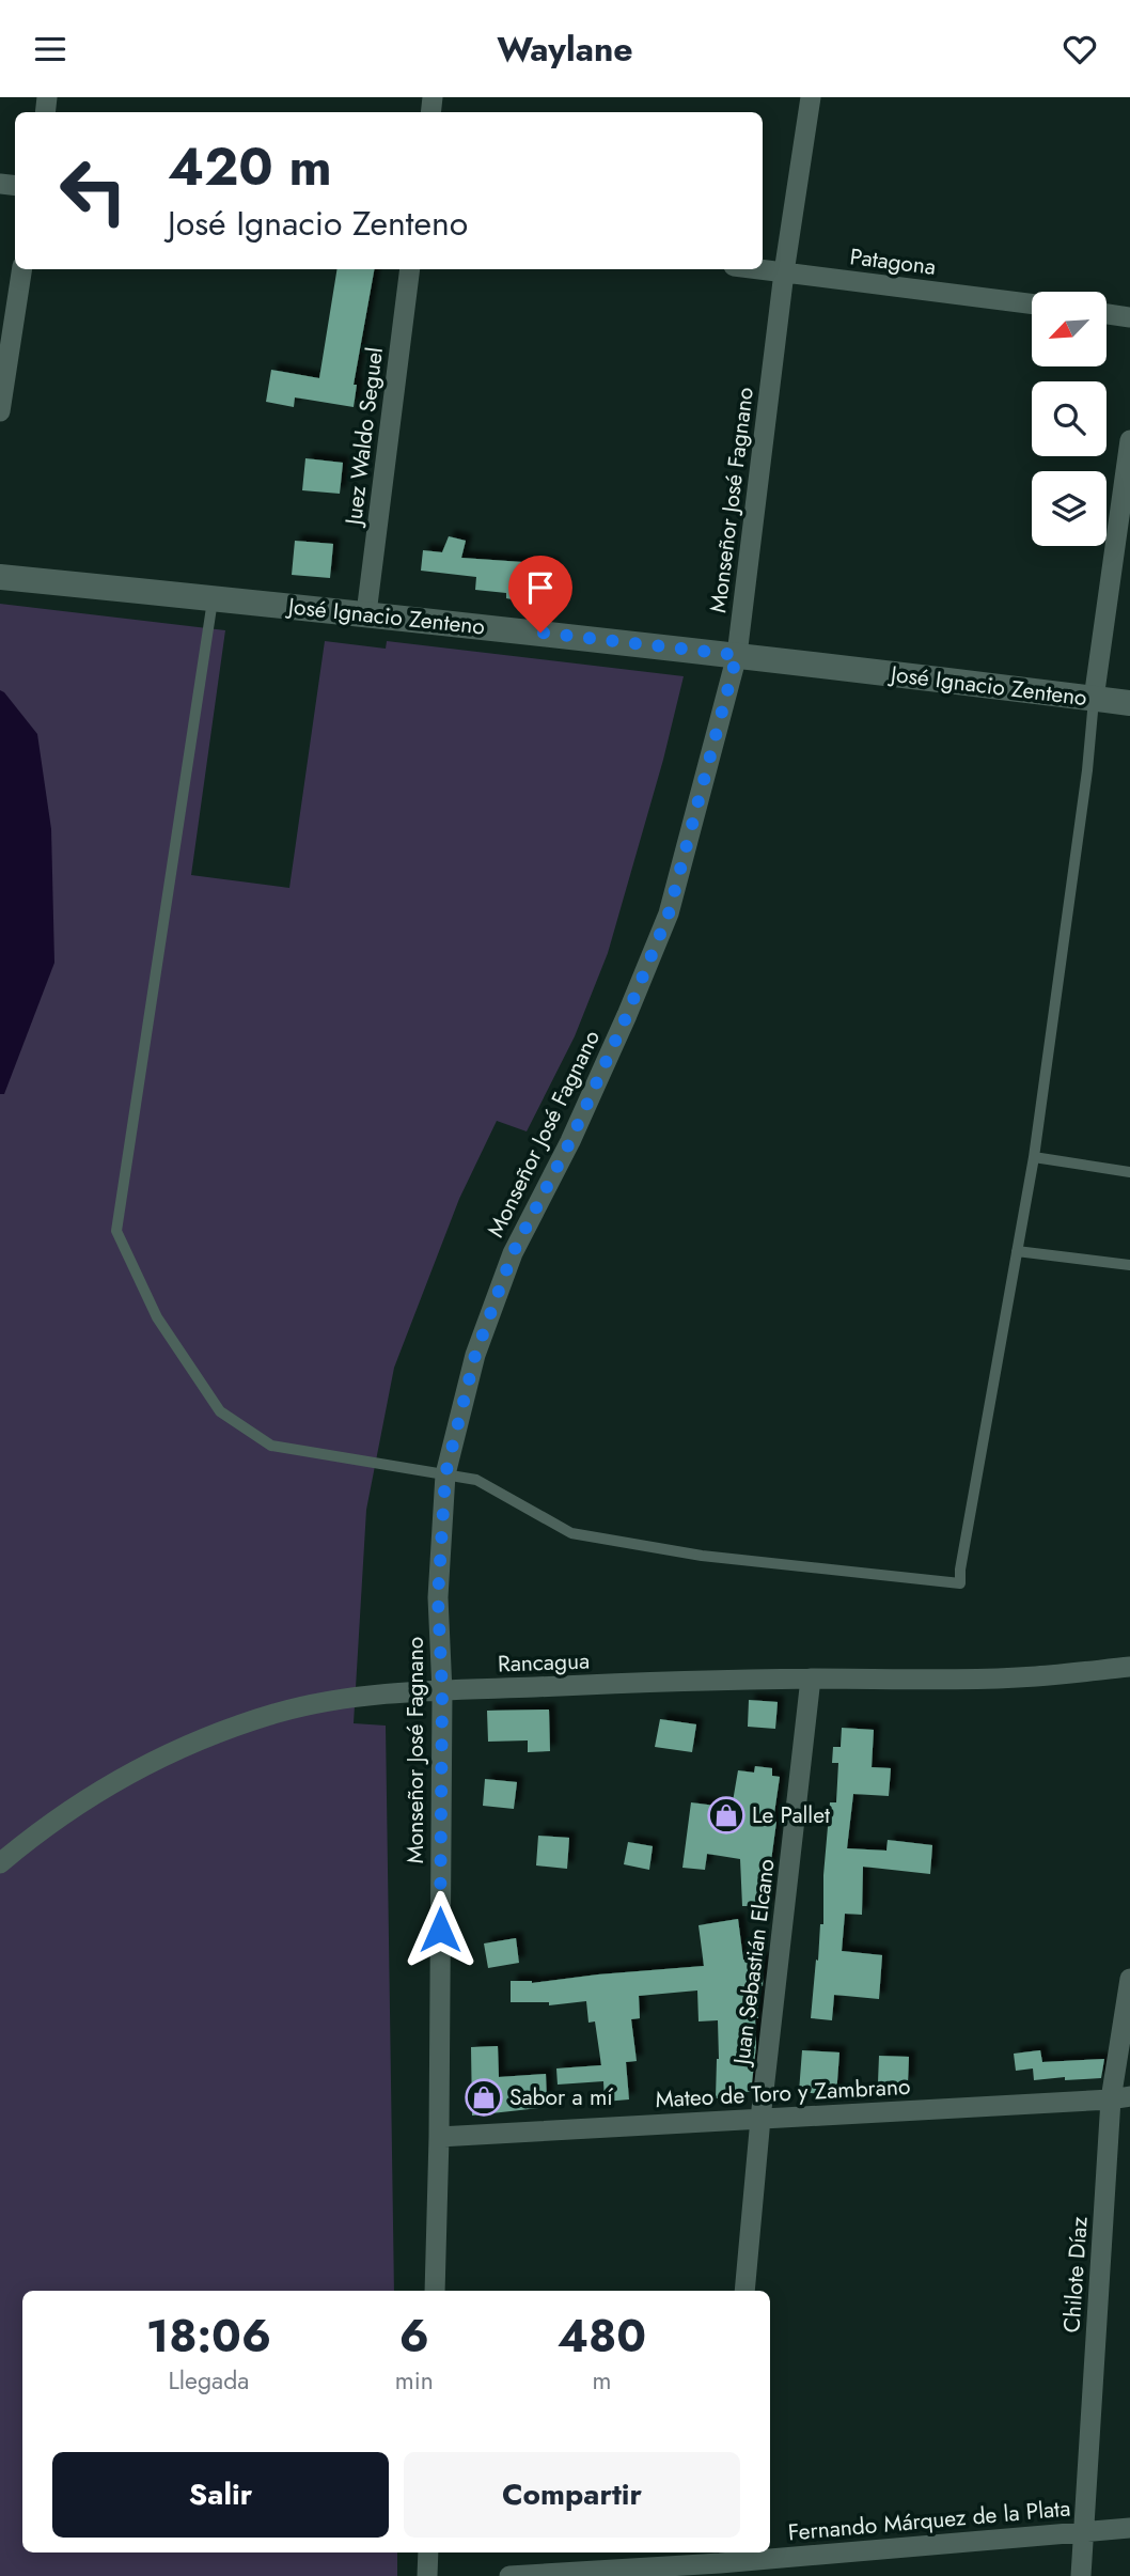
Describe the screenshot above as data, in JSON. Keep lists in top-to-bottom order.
{
  "streets": {
    "street": [
      "Patagona",
      "Juez Waldo Seguel",
      "Monseñor José Fagnano",
      "José Ignacio Zenteno",
      "Rancagua",
      "Juan Sebastián Elcano",
      "Mateo de Toro y Zambrano",
      "Chilote Díaz",
      "Fernando Márquez de la Plata"
    ]
  },
  "crossings": [
    ["Patagona", "Monseñor José Fagnano"],
    ["Juez Waldo Seguel", "José Ignacio Zenteno"],
    ["Monseñor José Fagnano", "José Ignacio Zenteno"],
    ["Monseñor José Fagnano", "Rancagua"],
    ["Monseñor José Fagnano", "Mateo de Toro y Zambrano"],
    ["Rancagua", "Juan Sebastián Elcano"],
    ["Juan Sebastián Elcano", "Mateo de Toro y Zambrano"],
    ["Mateo de Toro y Zambrano", "Chilote Díaz"],
    ["Chilote Díaz", "Fernando Márquez de la Plata"]
  ],
  "places": {
    "shop": ["Le Pallet", "Sabor a mí"]
  },
  "north": "bottom left",
  "page": {
    "header": "Waylane",
    "turn": ["420 m", "José Ignacio Zenteno"],
    "eta": [
      "18:06",
      "Llegada",
      "6",
      "min",
      "480",
      "m"
    ],
    "buttons": ["Salir", "Compartir"]
  }
}
